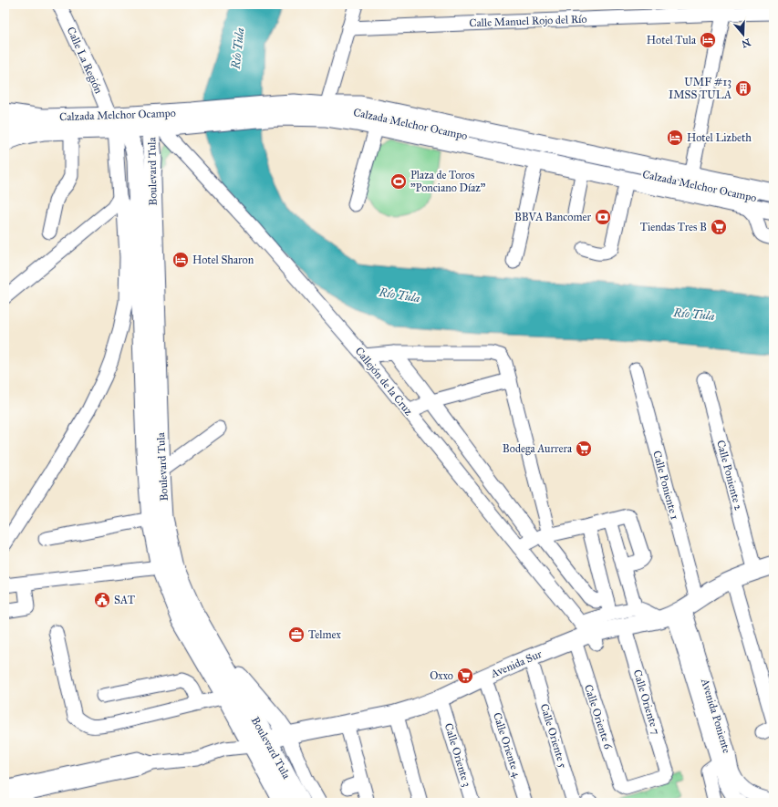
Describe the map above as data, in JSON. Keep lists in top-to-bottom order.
{
  "streets": {
    "main road": ["Calzada Melchor Ocampo", "Boulevard Tula", "Avenida Sur"],
    "street": [
      "Calle Manuel Rojo del Río",
      "Calle La Región",
      "Callejón de la Cruz",
      "Calle Poniente 2",
      "Calle Poniente 1",
      "Calle Oriente 7",
      "Avenida Poniente",
      "Calle Oriente 6",
      "Calle Oriente 5",
      "Calle Oriente 4",
      "Calle Oriente 3"
    ]
  },
  "crossings": [
    ["Calle La Región", "Calzada Melchor Ocampo"],
    ["Calle La Región", "Boulevard Tula"],
    ["Calle La Región", "Callejón de la Cruz"],
    ["Calzada Melchor Ocampo", "Boulevard Tula"],
    ["Calzada Melchor Ocampo", "Callejón de la Cruz"],
    ["Boulevard Tula", "Callejón de la Cruz"],
    ["Boulevard Tula", "Avenida Sur"],
    ["Callejón de la Cruz", "Avenida Sur"],
    ["Calle Poniente 2", "Avenida Sur"],
    ["Calle Poniente 1", "Avenida Sur"],
    ["Avenida Sur", "Calle Oriente 7"],
    ["Avenida Sur", "Avenida Poniente"],
    ["Avenida Sur", "Calle Oriente 6"],
    ["Avenida Sur", "Calle Oriente 5"],
    ["Avenida Sur", "Calle Oriente 4"],
    ["Avenida Sur", "Calle Oriente 3"],
    ["Calle Oriente 7", "Calle Oriente 6"]
  ],
  "water": ["Río Tula"],
  "places": {
    "hotel": ["Hotel Tula", "Hotel Lizbeth", "Hotel Sharon"],
    "building": ["UMF #13 IMSS TULA"],
    "sports": ["Plaza de Toros \"Ponciano Díaz\""],
    "bank": ["BBVA Bancomer"],
    "supermarket": ["Tiendas Tres B", "Bodega Aurrera", "Oxxo"],
    "public building": ["SAT"],
    "office": ["Telmex"]
  },
  "north": "bottom"
}
